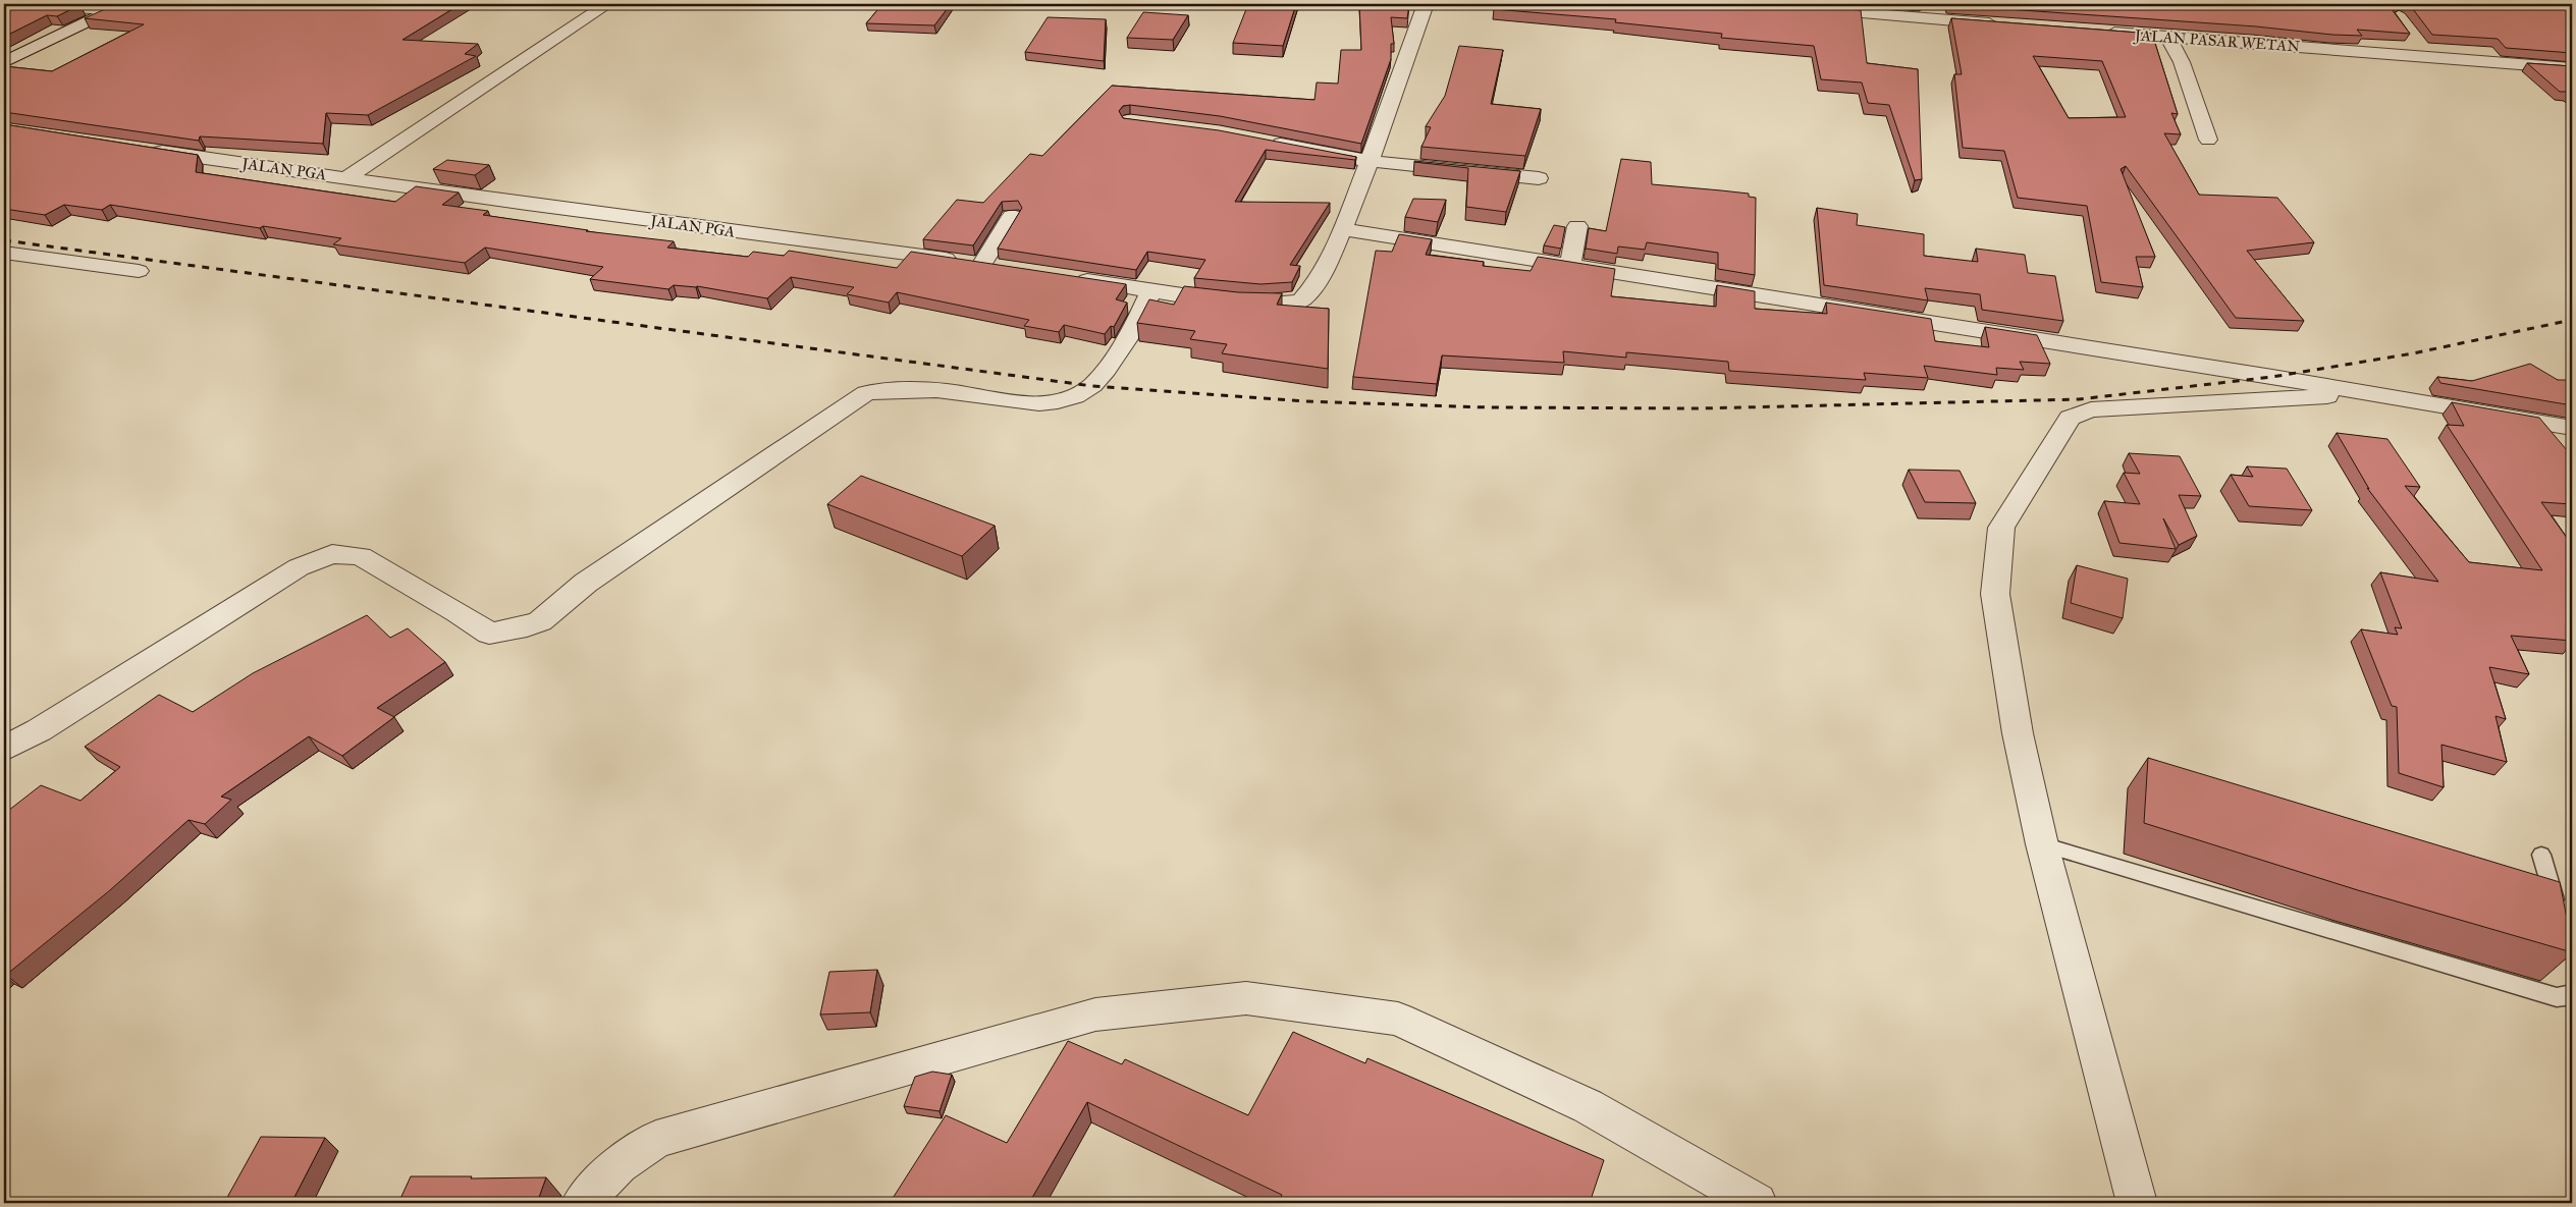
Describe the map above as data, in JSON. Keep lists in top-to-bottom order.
{
  "streets": {
    "street": ["JALAN PASAR WETAN", "JALAN PGA"]
  }
}
